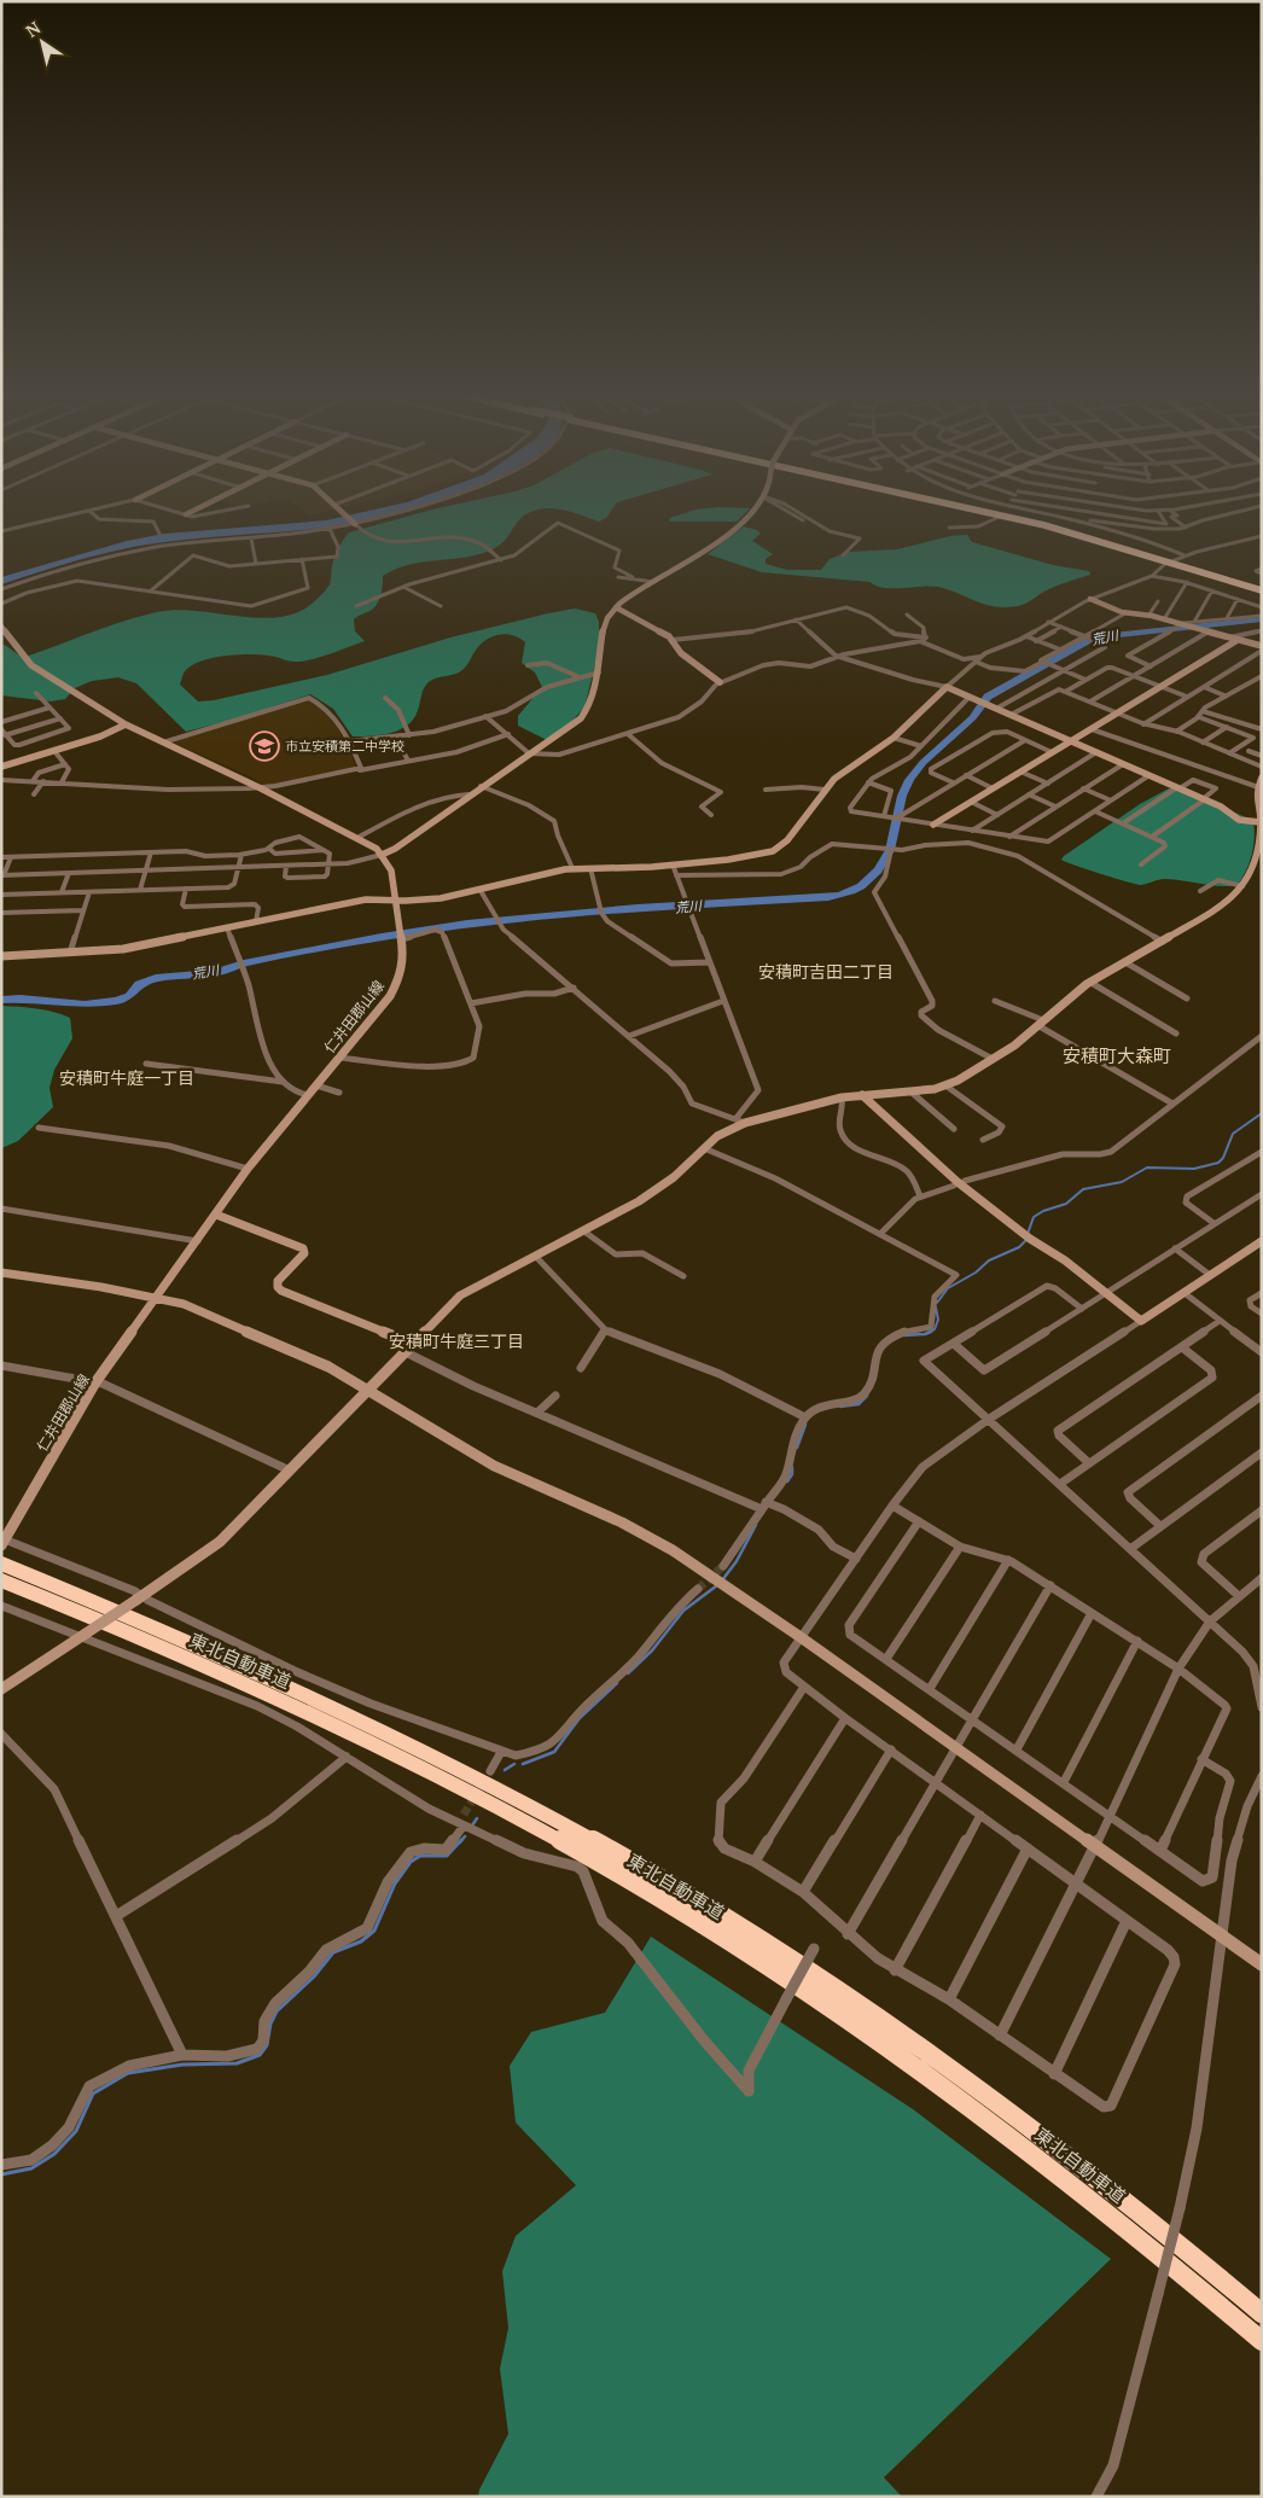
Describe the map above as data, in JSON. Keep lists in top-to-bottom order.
{
  "streets": {
    "highway": ["東北自動車道"],
    "street": ["仁井田郡山線"]
  },
  "districts": [
    "安積町吉田二丁目",
    "安積町大森町",
    "安積町牛庭一丁目",
    "安積町牛庭三丁目"
  ],
  "water": ["荒川"],
  "places": {
    "school or university": ["市立安積第二中学校"]
  },
  "north": "top left"
}
